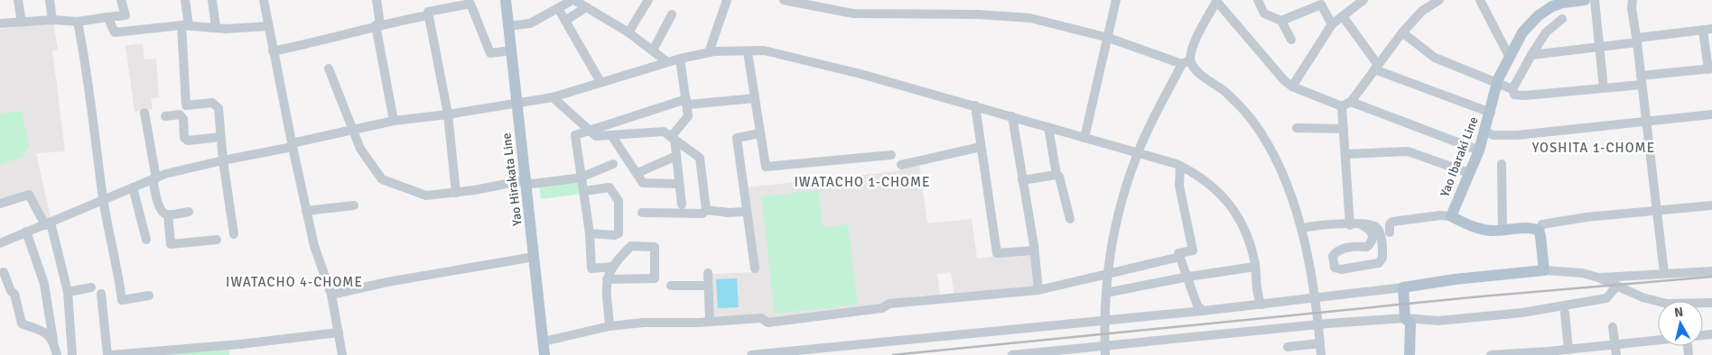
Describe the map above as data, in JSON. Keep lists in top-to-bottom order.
{
  "streets": {
    "main road": ["Yao Ibaraki Line", "Yao Hirakata Line"]
  },
  "districts": ["YOSHITA 1-CHOME", "IWATACHO 1-CHOME", "IWATACHO 4-CHOME"],
  "north": "top"
}
